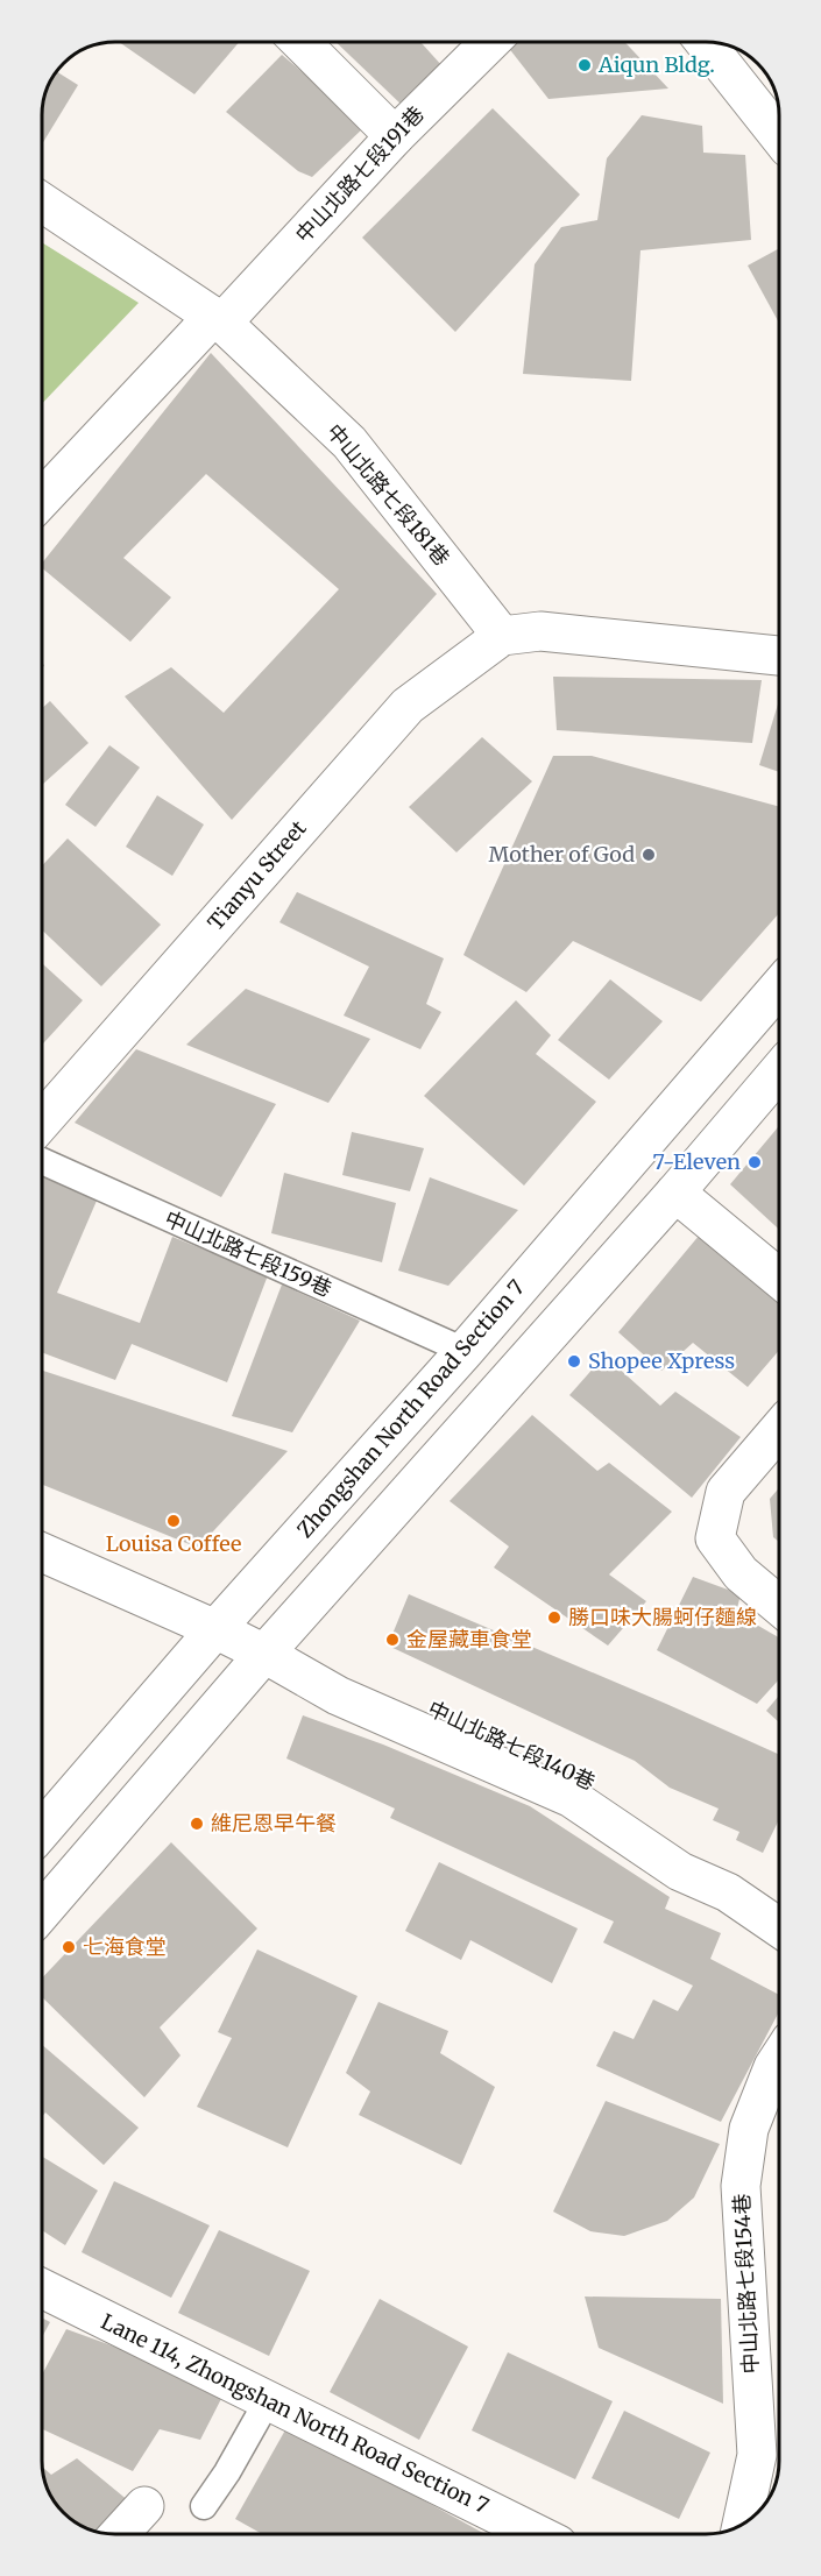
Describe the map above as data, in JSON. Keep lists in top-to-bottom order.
{
  "streets": {
    "street": [
      "中山北路七段191巷",
      "中山北路七段181巷",
      "Tianyu Street",
      "Zhongshan North Road Section 7",
      "中山北路七段140巷",
      "中山北路七段154巷",
      "Lane 114, Zhongshan North Road Section 7"
    ],
    "lane": ["中山北路七段159巷"]
  },
  "crossings": [
    ["中山北路七段191巷", "中山北路七段181巷"],
    ["中山北路七段181巷", "Tianyu Street"],
    ["中山北路七段159巷", "Zhongshan North Road Section 7"],
    ["Zhongshan North Road Section 7", "中山北路七段140巷"]
  ],
  "places": [
    "Aiqun Bldg.",
    "Mother of God",
    "7-Eleven",
    "Shopee Xpress",
    "Louisa Coffee",
    "勝口味大腸蚵仔麵線",
    "金屋藏車食堂",
    "維尼恩早午餐",
    "七海食堂"
  ]
}
